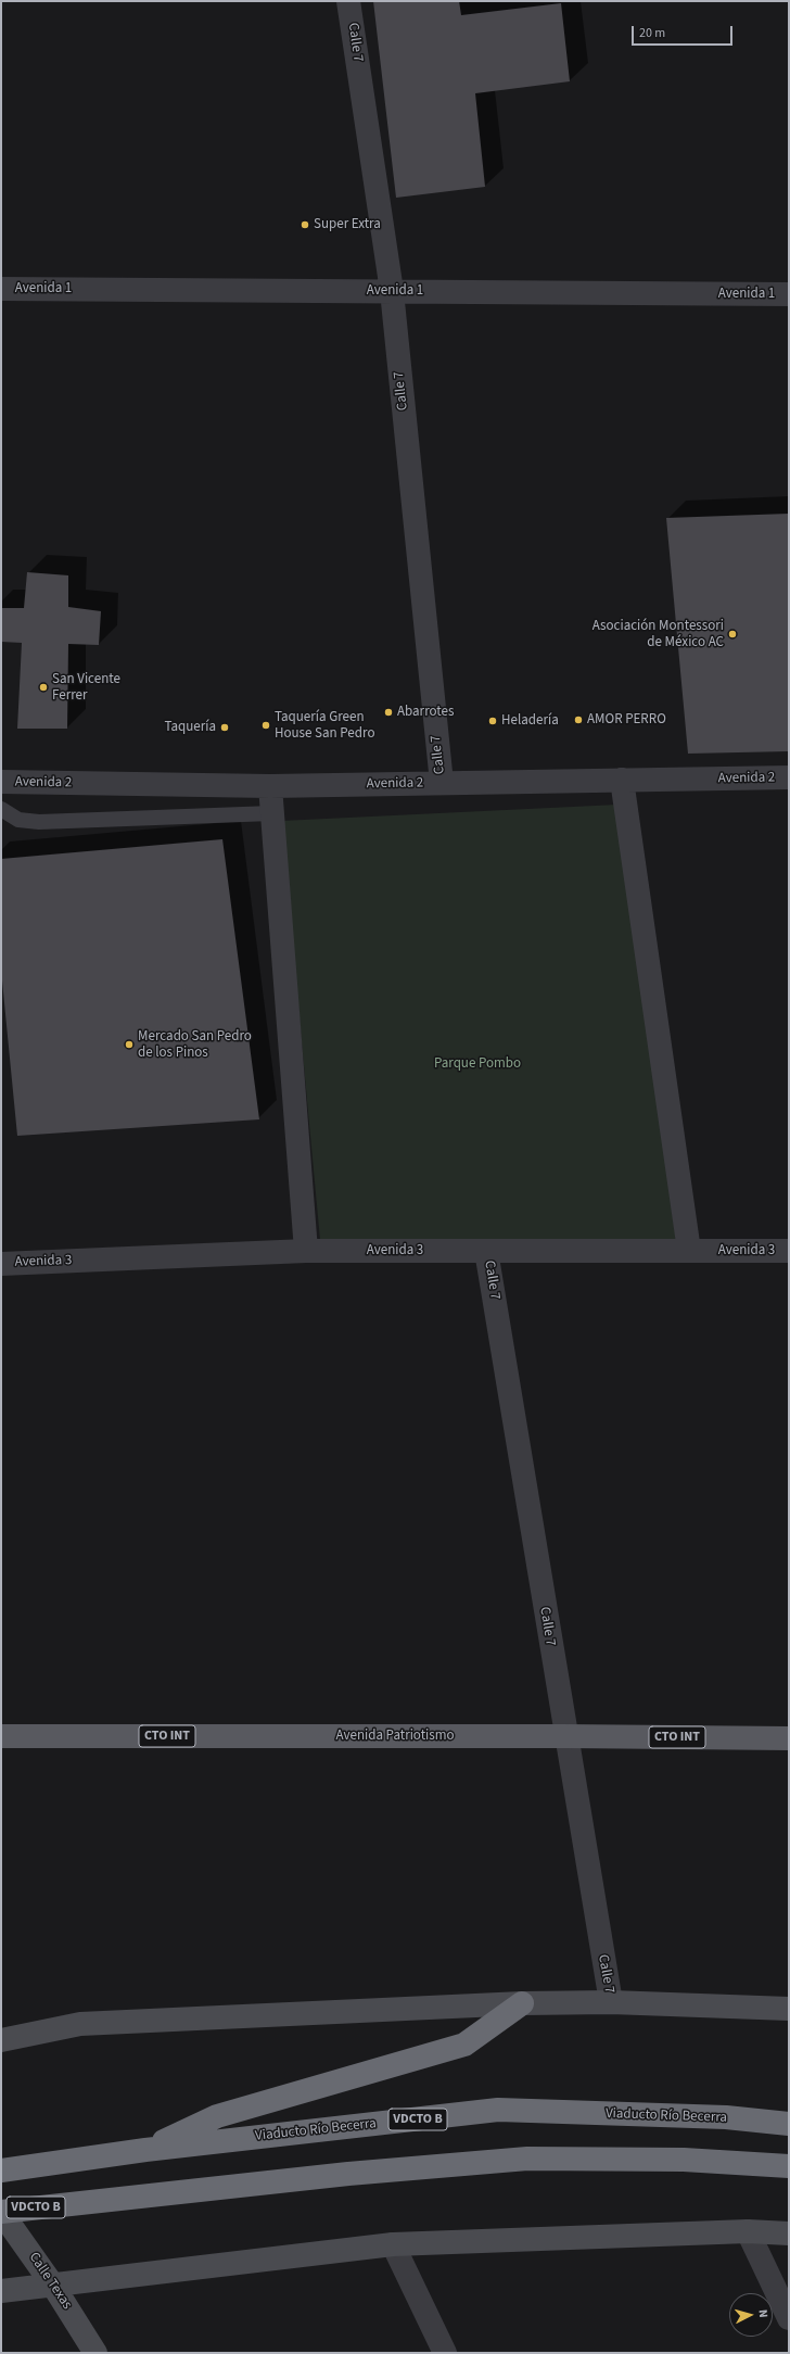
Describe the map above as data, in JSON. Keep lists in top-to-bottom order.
{
  "streets": {
    "highway": ["Viaducto Río Becerra", "VDCTO B"],
    "main road": ["CTO INT", "Avenida Patriotismo", "Calle Texas"],
    "street": [
      "Calle 7",
      "Avenida 1",
      "Avenida 2",
      "Avenida 3"
    ]
  },
  "crossings": [
    ["Calle 7", "Avenida 1"],
    ["Calle 7", "Avenida 2"],
    ["Calle 7", "Avenida 3"],
    ["Calle 7", "Avenida Patriotismo"],
    ["VDCTO B", "Calle Texas"]
  ],
  "parks": ["Parque Pombo"],
  "places": [
    "Super Extra",
    "Asociación Montessori de México AC",
    "San Vicente Ferrer",
    "Abarrotes",
    "AMOR PERRO",
    "Heladería",
    "Taquería Green House San Pedro",
    "Taquería",
    "Mercado San Pedro de los Pinos"
  ],
  "scale_bar": "20 m",
  "north": "right"
}
